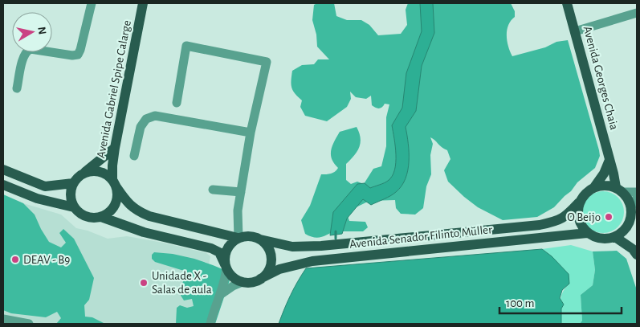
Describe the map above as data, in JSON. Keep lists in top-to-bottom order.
{
  "streets": {
    "main road": ["Avenida Georges Chaia", "Avenida Gabriel Spipe Calarge", "Avenida Senador Filinto Müller"]
  },
  "crossings": [
    ["Avenida Georges Chaia", "Avenida Senador Filinto Müller"]
  ],
  "places": ["O Beijo", "DEAV - B9", "Unidade X - Salas de aula"],
  "scale_bar": "100 m",
  "north": "right"
}
